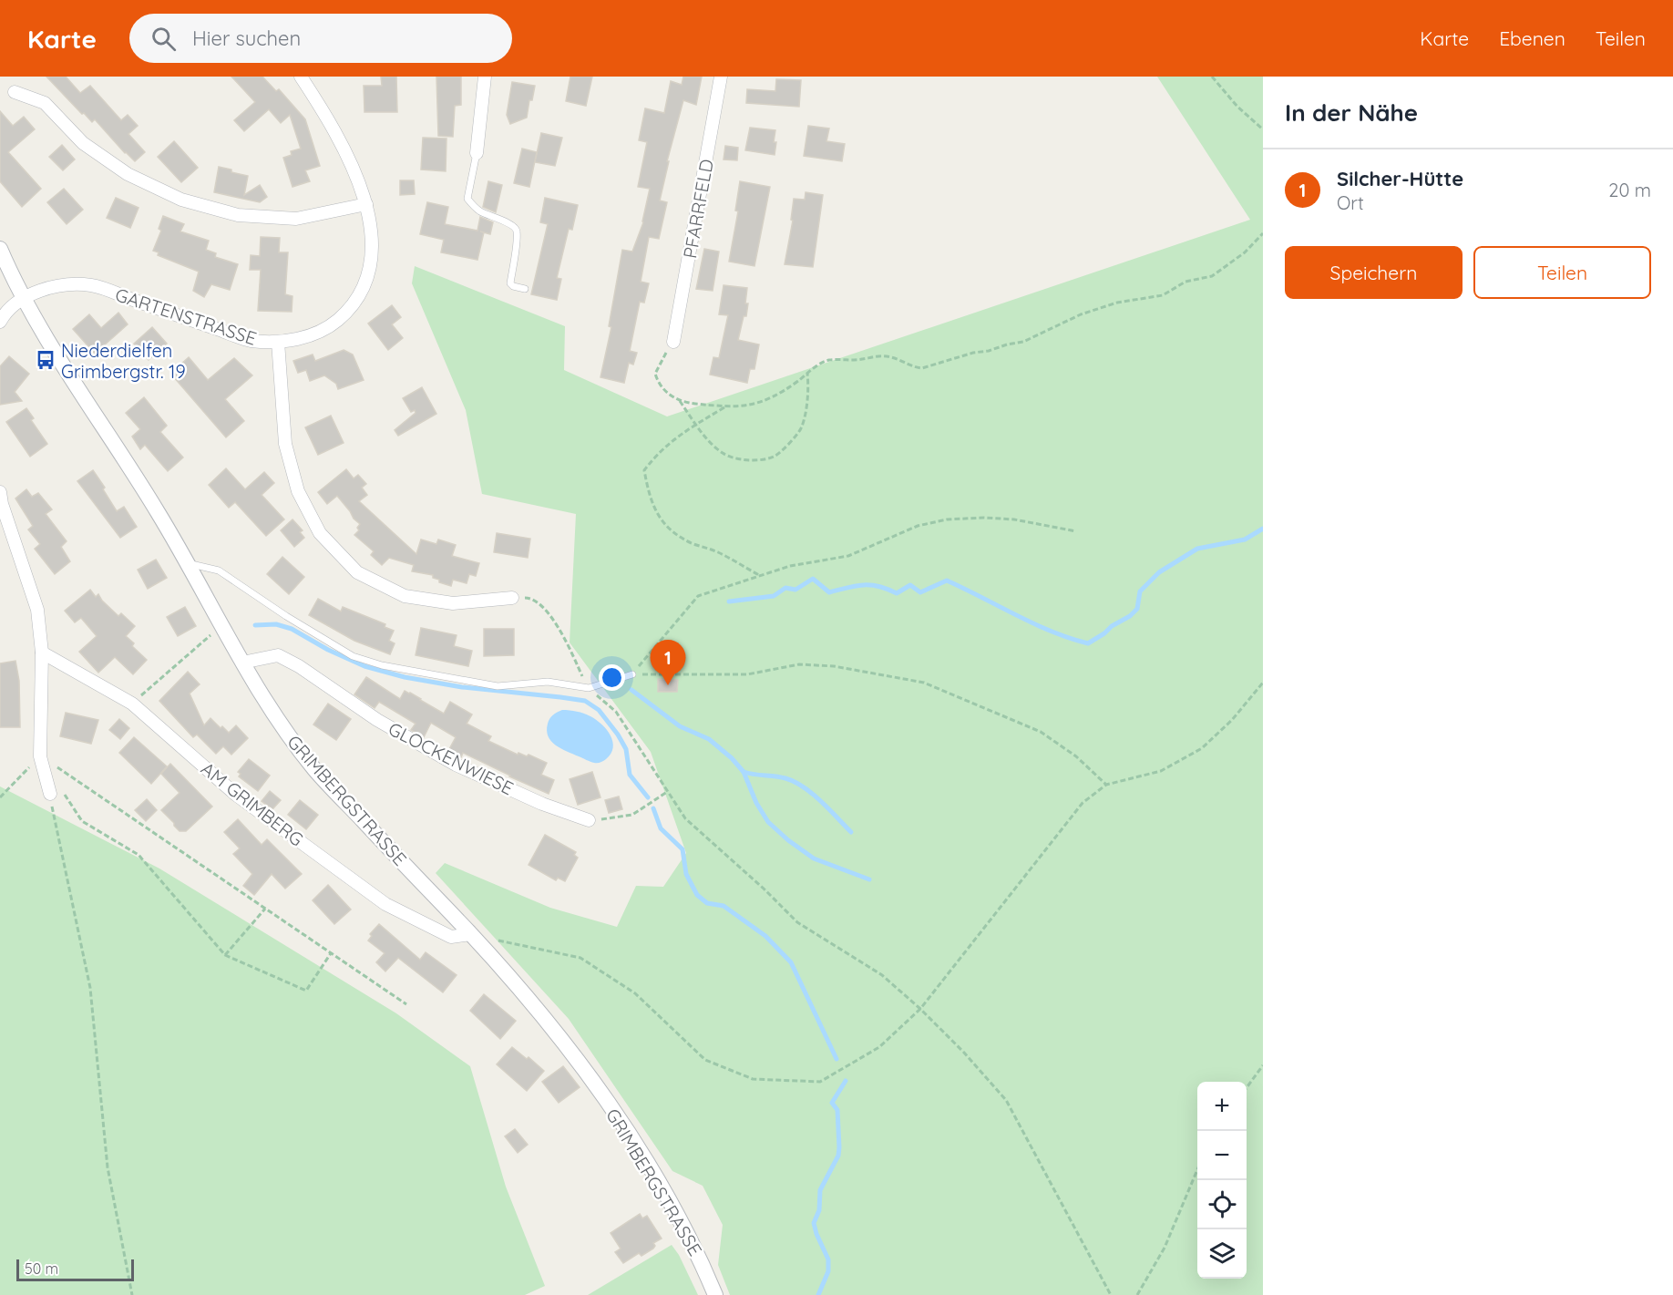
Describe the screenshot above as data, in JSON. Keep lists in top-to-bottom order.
{
  "streets": {
    "street": [
      "PFARRFELD",
      "GARTENSTRASSE",
      "GLOCKENWIESE",
      "GRIMBERGSTRASSE",
      "AM GRIMBERG"
    ]
  },
  "crossings": [
    ["GARTENSTRASSE", "GRIMBERGSTRASSE"],
    ["GLOCKENWIESE", "GRIMBERGSTRASSE"],
    ["GRIMBERGSTRASSE", "AM GRIMBERG"]
  ],
  "places": {
    "bus stop": ["Niederdielfen Grimbergstr. 19"]
  },
  "scale_bar": "50 m",
  "page": {
    "header": "Karte",
    "search": "Hier suchen",
    "nav": ["Karte", "Ebenen", "Teilen"],
    "heading": "In der Nähe",
    "list": [
      {
        "mark": "1",
        "name": "Silcher-Hütte",
        "note": "Ort",
        "value": "20 m"
      }
    ],
    "buttons": ["Speichern", "Teilen"],
    "pins": "1",
    "map_buttons": ["+", "−"],
    "scale": "50 m"
  }
}
